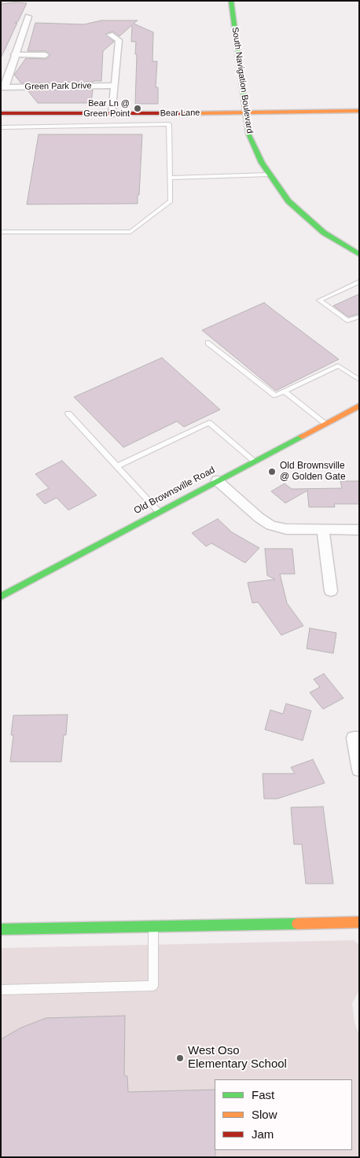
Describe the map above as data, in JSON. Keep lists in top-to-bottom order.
{
  "streets": {
    "street": [
      "South Navigation Boulevard",
      "Green Park Drive",
      "Bear Lane",
      "Old Brownsville Road"
    ]
  },
  "crossings": [
    ["South Navigation Boulevard", "Bear Lane"]
  ],
  "places": ["Bear Ln @ Green Point", "Old Brownsville @ Golden Gate", "West Oso Elementary School"],
  "legend": ["Fast", "Slow", "Jam"]
}
